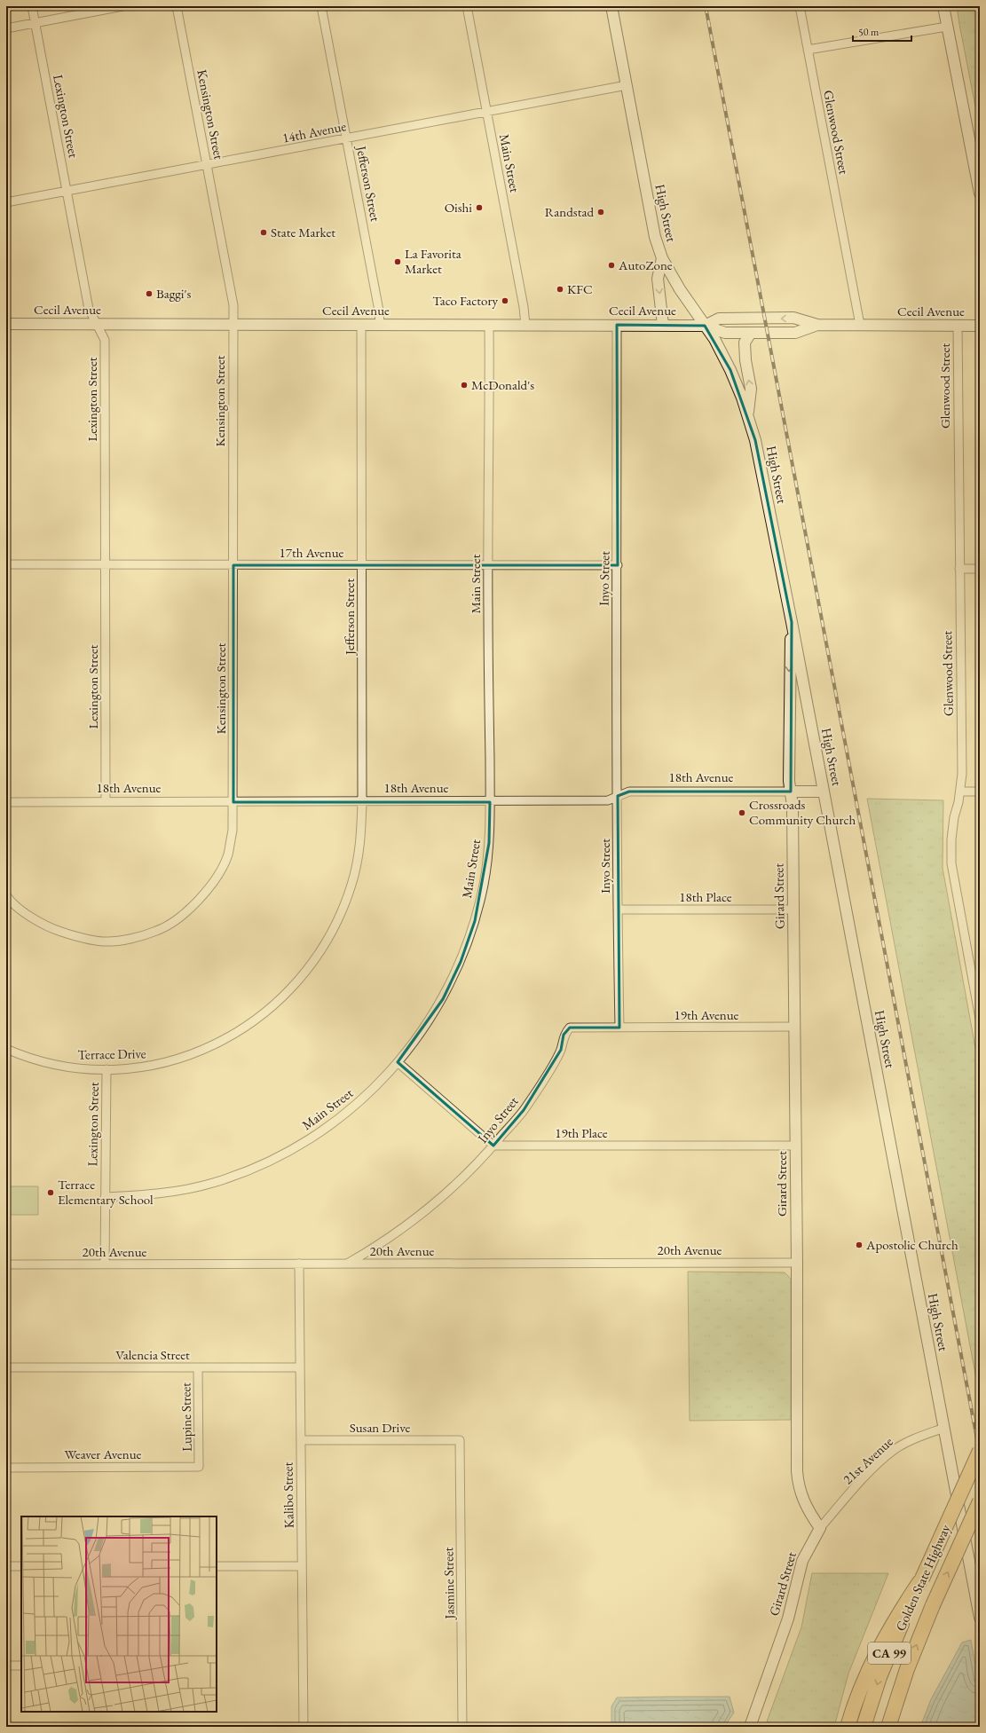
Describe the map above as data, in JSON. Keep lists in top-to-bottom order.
{
  "streets": {
    "highway": ["Golden State Highway", "CA 99"],
    "main road": [
      "High Street",
      "Cecil Avenue",
      "18th Avenue",
      "Girard Street"
    ],
    "street": [
      "Kensington Street",
      "Lexington Street",
      "14th Avenue",
      "Glenwood Street",
      "Main Street",
      "Jefferson Street",
      "17th Avenue",
      "Inyo Street",
      "18th Place",
      "19th Avenue",
      "Terrace Drive",
      "19th Place",
      "20th Avenue",
      "Valencia Street",
      "Lupine Street",
      "Susan Drive",
      "Weaver Avenue",
      "21st Avenue",
      "Kalibo Street",
      "Jasmine Street"
    ]
  },
  "crossings": [
    ["Kensington Street", "14th Avenue"],
    ["Kensington Street", "Cecil Avenue"],
    ["Kensington Street", "17th Avenue"],
    ["Kensington Street", "18th Avenue"],
    ["Lexington Street", "14th Avenue"],
    ["Lexington Street", "Main Street"],
    ["Lexington Street", "Cecil Avenue"],
    ["Lexington Street", "17th Avenue"],
    ["Lexington Street", "18th Avenue"],
    ["Lexington Street", "Terrace Drive"],
    ["Lexington Street", "20th Avenue"],
    ["14th Avenue", "Main Street"],
    ["14th Avenue", "Jefferson Street"],
    ["14th Avenue", "High Street"],
    ["Glenwood Street", "Cecil Avenue"],
    ["Main Street", "Cecil Avenue"],
    ["Main Street", "17th Avenue"],
    ["Main Street", "18th Avenue"],
    ["Jefferson Street", "Cecil Avenue"],
    ["Jefferson Street", "17th Avenue"],
    ["Jefferson Street", "18th Avenue"],
    ["Jefferson Street", "Terrace Drive"],
    ["High Street", "Cecil Avenue"],
    ["High Street", "18th Avenue"],
    ["High Street", "Girard Street"],
    ["High Street", "21st Avenue"],
    ["Cecil Avenue", "Inyo Street"],
    ["17th Avenue", "Inyo Street"],
    ["Inyo Street", "18th Avenue"],
    ["Inyo Street", "18th Place"],
    ["Inyo Street", "19th Avenue"],
    ["Inyo Street", "19th Place"],
    ["Inyo Street", "20th Avenue"],
    ["18th Avenue", "Girard Street"],
    ["18th Avenue", "Terrace Drive"],
    ["Girard Street", "18th Place"],
    ["Girard Street", "19th Avenue"],
    ["Girard Street", "19th Place"],
    ["Girard Street", "20th Avenue"],
    ["Girard Street", "21st Avenue"],
    ["20th Avenue", "Kalibo Street"],
    ["Valencia Street", "Lupine Street"],
    ["Valencia Street", "Kalibo Street"],
    ["Lupine Street", "Weaver Avenue"],
    ["Susan Drive", "Kalibo Street"],
    ["Susan Drive", "Jasmine Street"]
  ],
  "places": [
    "Oishi",
    "Randstad",
    "State Market",
    "La Favorita Market",
    "AutoZone",
    "KFC",
    "Baggi's",
    "Taco Factory",
    "McDonald's",
    "Crossroads Community Church",
    "Terrace Elementary School",
    "Apostolic Church"
  ],
  "scale_bar": "50 m"
}
